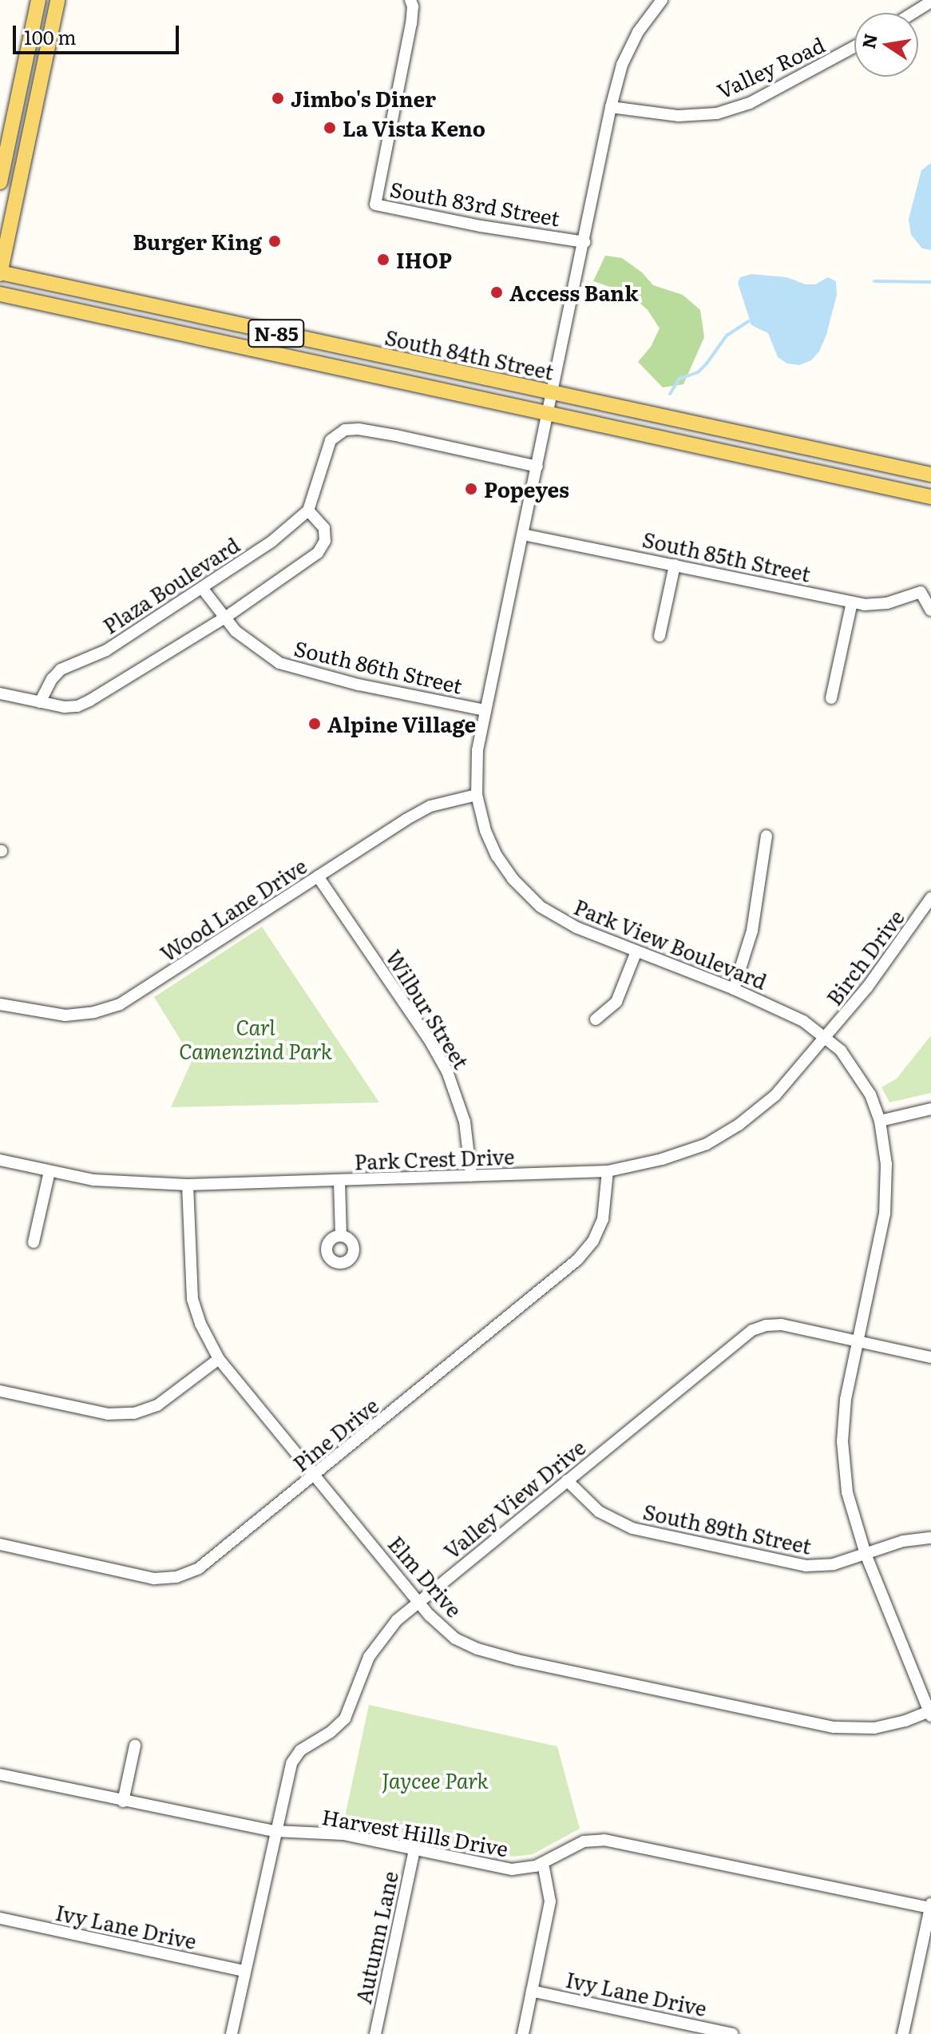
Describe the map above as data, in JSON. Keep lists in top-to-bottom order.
{
  "streets": {
    "main road": ["N-85", "South 84th Street"],
    "street": [
      "Valley Road",
      "South 83rd Street",
      "South 85th Street",
      "Plaza Boulevard",
      "South 86th Street",
      "Wood Lane Drive",
      "Park View Boulevard",
      "Birch Drive",
      "Wilbur Street",
      "Park Crest Drive",
      "Pine Drive",
      "Valley View Drive",
      "South 89th Street",
      "Elm Drive",
      "Harvest Hills Drive",
      "Ivy Lane Drive",
      "Autumn Lane"
    ]
  },
  "crossings": [
    ["Valley Road", "Park View Boulevard"],
    ["South 83rd Street", "Park View Boulevard"],
    ["South 84th Street", "Park View Boulevard"],
    ["South 85th Street", "Park View Boulevard"],
    ["Plaza Boulevard", "South 86th Street"],
    ["South 86th Street", "Park View Boulevard"],
    ["Wood Lane Drive", "Park View Boulevard"],
    ["Wood Lane Drive", "Wilbur Street"],
    ["Park View Boulevard", "Birch Drive"],
    ["Park View Boulevard", "Park Crest Drive"],
    ["Park View Boulevard", "Valley View Drive"],
    ["Park View Boulevard", "South 89th Street"],
    ["Park View Boulevard", "Elm Drive"],
    ["Birch Drive", "Park Crest Drive"],
    ["Wilbur Street", "Park Crest Drive"],
    ["Park Crest Drive", "Pine Drive"],
    ["Park Crest Drive", "Elm Drive"],
    ["Pine Drive", "Elm Drive"],
    ["Valley View Drive", "South 89th Street"],
    ["Valley View Drive", "Elm Drive"],
    ["Valley View Drive", "Harvest Hills Drive"],
    ["Valley View Drive", "Ivy Lane Drive"],
    ["Harvest Hills Drive", "Autumn Lane"]
  ],
  "parks": ["Carl Camenzind Park", "Jaycee Park"],
  "places": [
    "Jimbo's Diner",
    "La Vista Keno",
    "Burger King",
    "IHOP",
    "Access Bank",
    "Popeyes",
    "Alpine Village"
  ],
  "scale_bar": "100 m",
  "north": "left"
}
